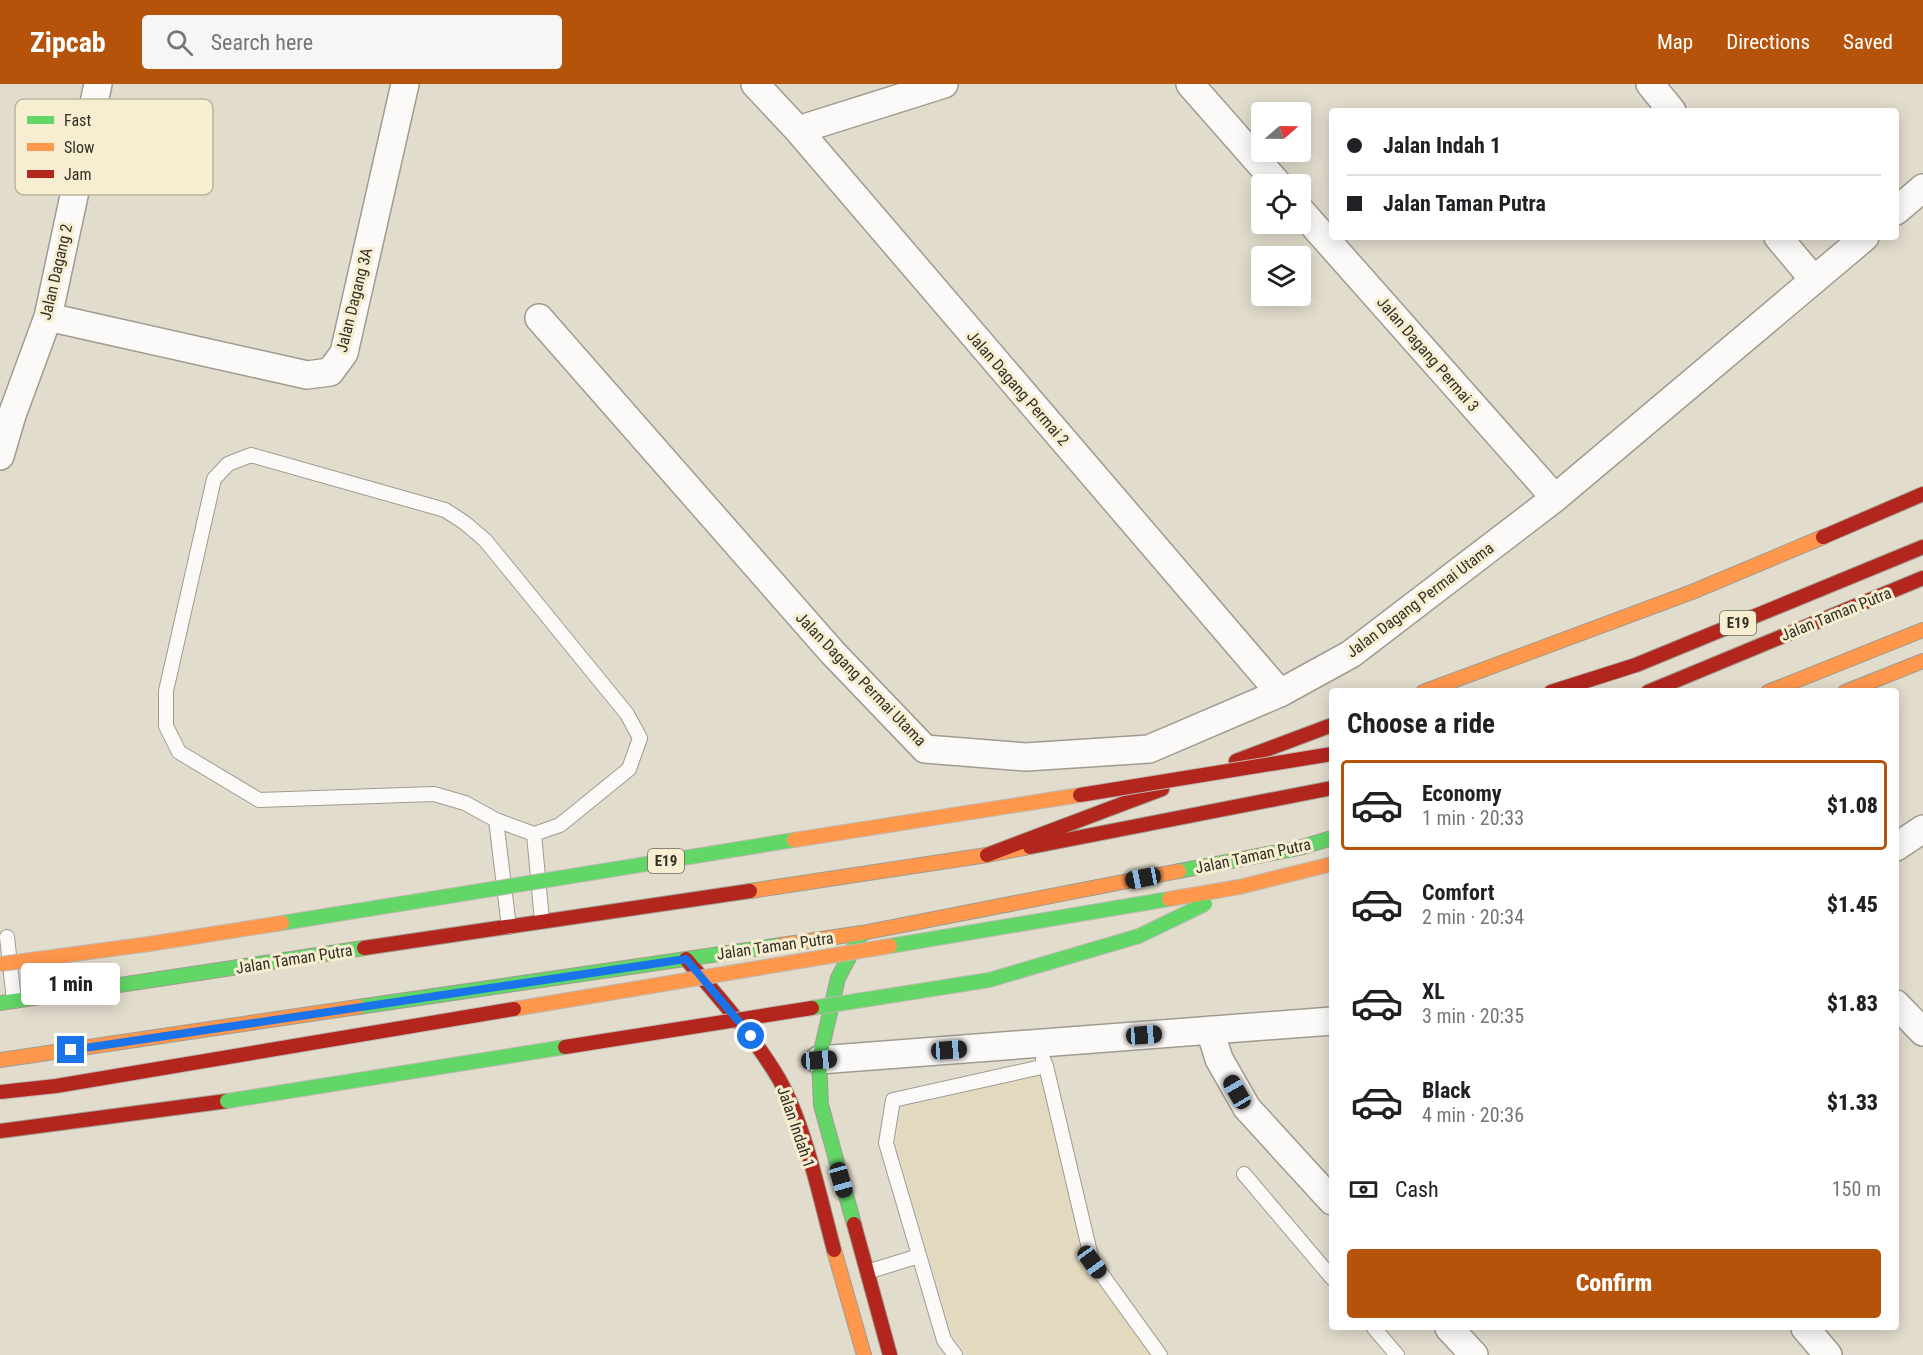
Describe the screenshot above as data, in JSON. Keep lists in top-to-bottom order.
{
  "streets": {
    "main road": ["Jalan Taman Putra", "E19", "Jalan Indah 1"],
    "street": [
      "Jalan Dagang 2",
      "Jalan Dagang 3A",
      "Jalan Dagang Permai 3",
      "Jalan Dagang Permai 2",
      "Jalan Dagang Permai Utama"
    ]
  },
  "crossings": [
    ["Jalan Dagang 2", "Jalan Dagang 3A"],
    ["Jalan Dagang Permai 3", "Jalan Dagang Permai Utama"],
    ["Jalan Dagang Permai 2", "Jalan Dagang Permai Utama"],
    ["Jalan Taman Putra", "Jalan Indah 1"]
  ],
  "legend": ["Fast", "Slow", "Jam"],
  "north": "right",
  "page": {
    "header": "Zipcab",
    "search": "Search here",
    "nav": ["Map", "Directions", "Saved"],
    "banner": ["Jalan Indah 1", "Jalan Taman Putra"],
    "heading": "Choose a ride",
    "list": [
      {
        "name": "Economy",
        "note": "1 min · 20:33",
        "value": "$1.08"
      },
      {
        "name": "Comfort",
        "note": "2 min · 20:34",
        "value": "$1.45"
      },
      {
        "name": "XL",
        "note": "3 min · 20:35",
        "value": "$1.83"
      },
      {
        "name": "Black",
        "note": "4 min · 20:36",
        "value": "$1.33"
      }
    ],
    "bubble": "1 min",
    "pay": ["Cash", "150 m"],
    "buttons": "Confirm"
  }
}
